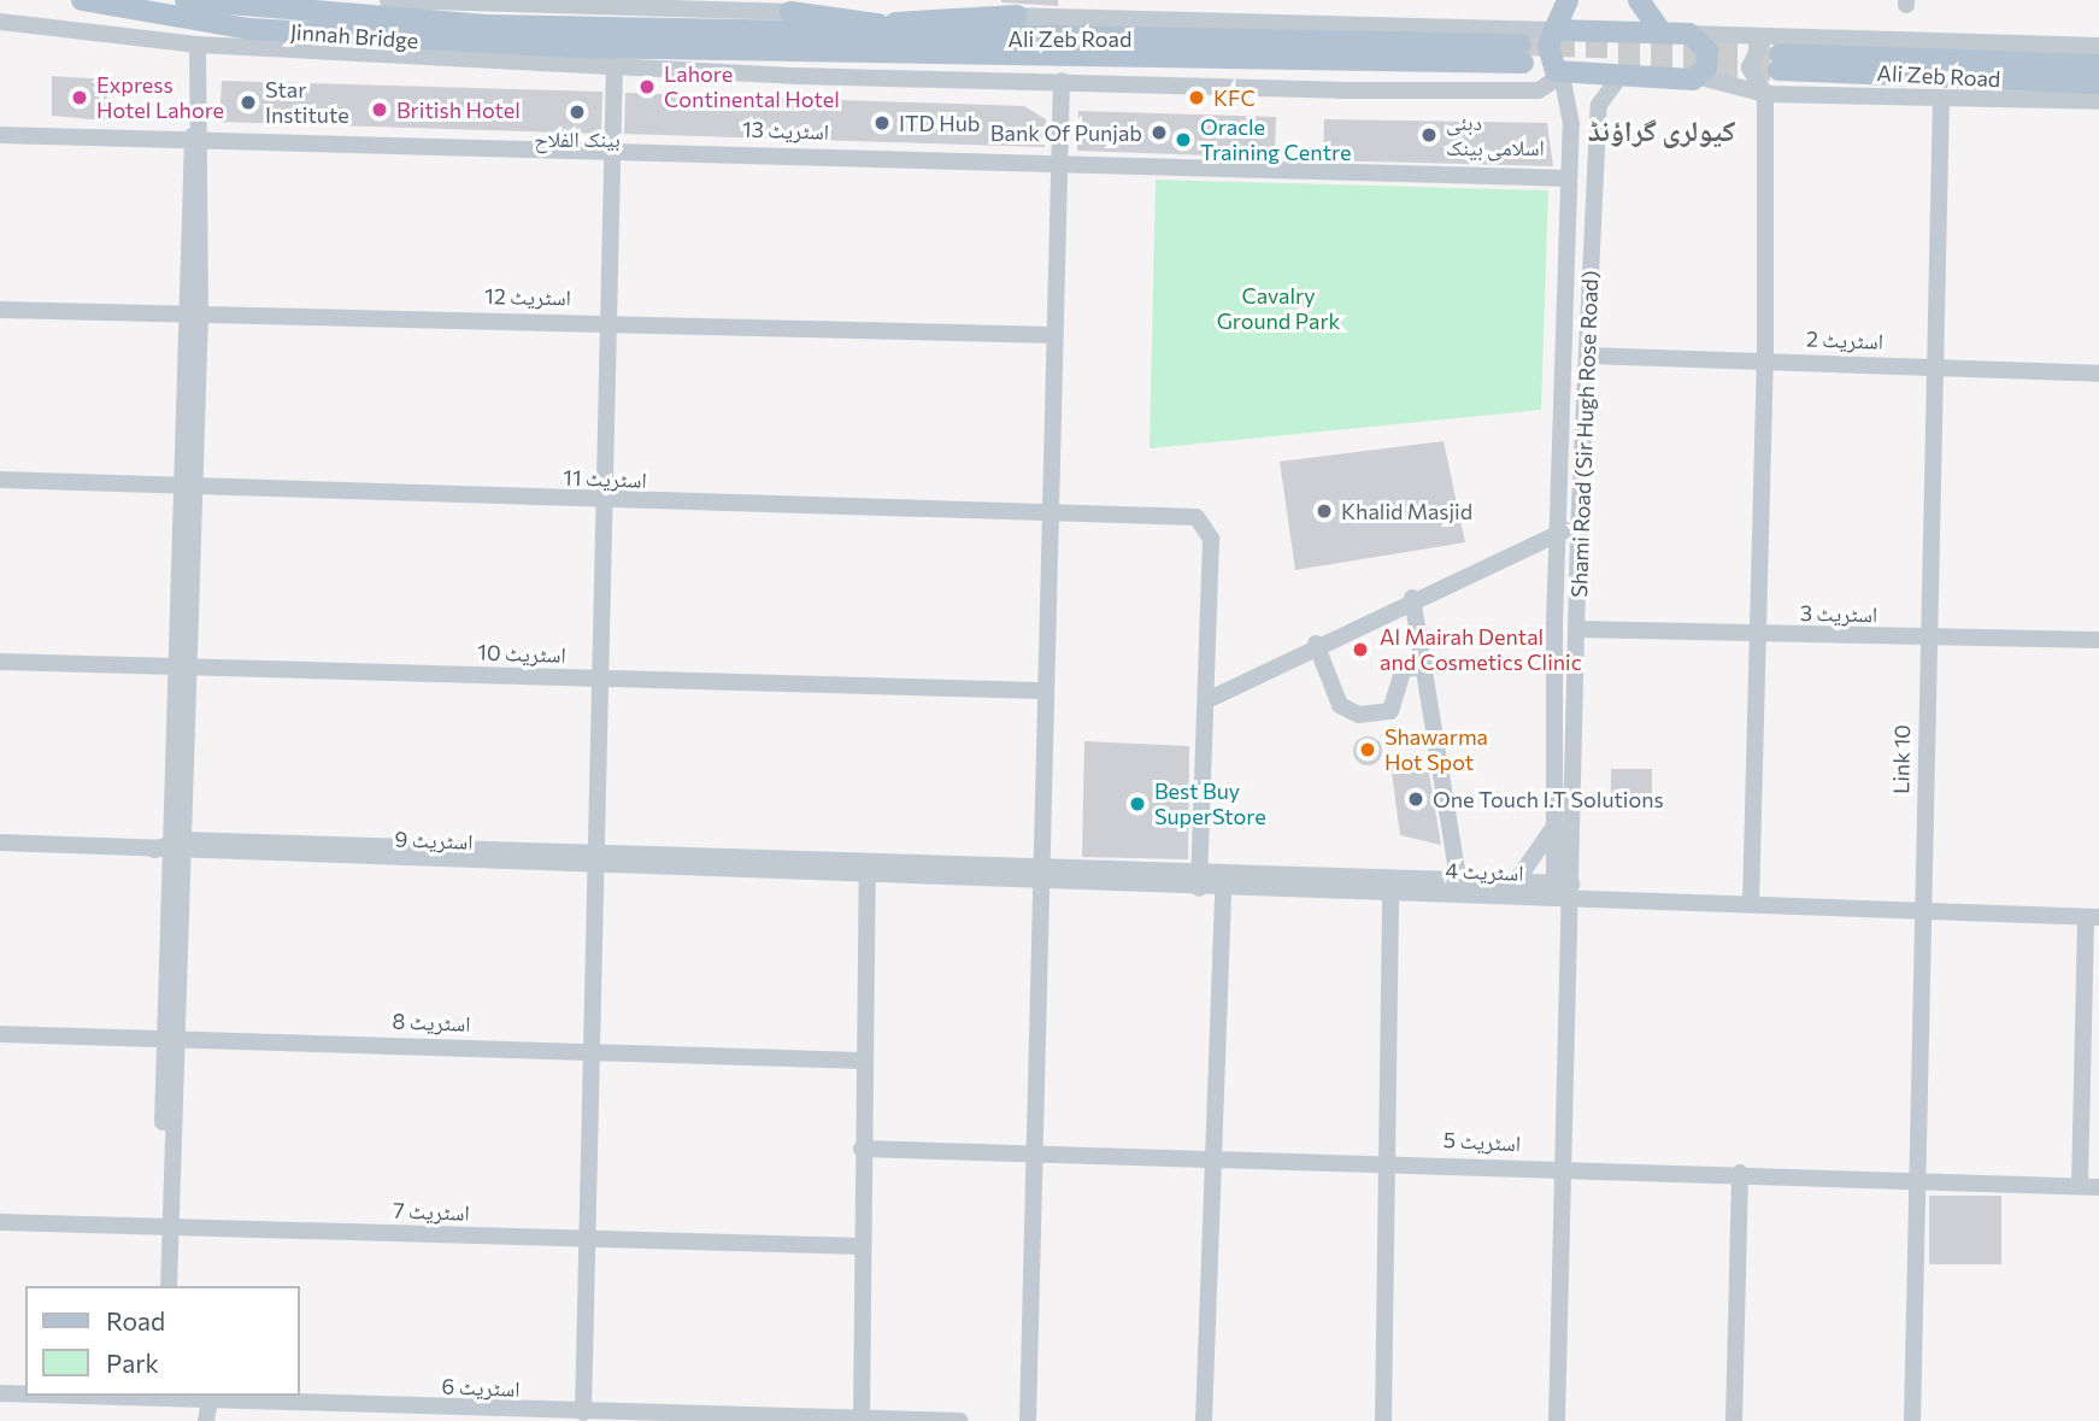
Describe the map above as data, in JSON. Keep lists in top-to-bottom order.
{
  "streets": {
    "main road": ["Jinnah Bridge", "Ali Zeb Road"],
    "street": [
      "اسٹریٹ 13",
      "اسٹریٹ 12",
      "اسٹریٹ 2",
      "Shami Road (Sir Hugh Rose Road)",
      "اسٹریٹ 11",
      "اسٹریٹ 3",
      "اسٹریٹ 10",
      "Link 10",
      "اسٹریٹ 9",
      "اسٹریٹ 4",
      "اسٹریٹ 8",
      "اسٹریٹ 5",
      "اسٹریٹ 7",
      "اسٹریٹ 6"
    ]
  },
  "crossings": [
    ["Jinnah Bridge", "Ali Zeb Road"],
    ["اسٹریٹ 13", "Shami Road (Sir Hugh Rose Road)"],
    ["اسٹریٹ 2", "Shami Road (Sir Hugh Rose Road)"],
    ["اسٹریٹ 2", "Link 10"],
    ["Shami Road (Sir Hugh Rose Road)", "اسٹریٹ 3"],
    ["Shami Road (Sir Hugh Rose Road)", "اسٹریٹ 4"],
    ["اسٹریٹ 3", "Link 10"],
    ["Link 10", "اسٹریٹ 4"],
    ["Link 10", "اسٹریٹ 5"]
  ],
  "districts": ["کیولری گراؤنڈ"],
  "parks": ["Cavalry Ground Park"],
  "places": [
    "Lahore Continental Hotel",
    "Express Hotel Lahore",
    "KFC",
    "Star Institute",
    "British Hotel",
    "بینک الفلاح",
    "ITD Hub",
    "Bank Of Punjab",
    "دبئی اسلامی بینک",
    "Oracle Training Centre",
    "Khalid Masjid",
    "Al Mairah Dental and Cosmetics Clinic",
    "Shawarma Hot Spot",
    "One Touch I.T Solutions",
    "Best Buy SuperStore"
  ],
  "legend": ["Road", "Park"]
}
